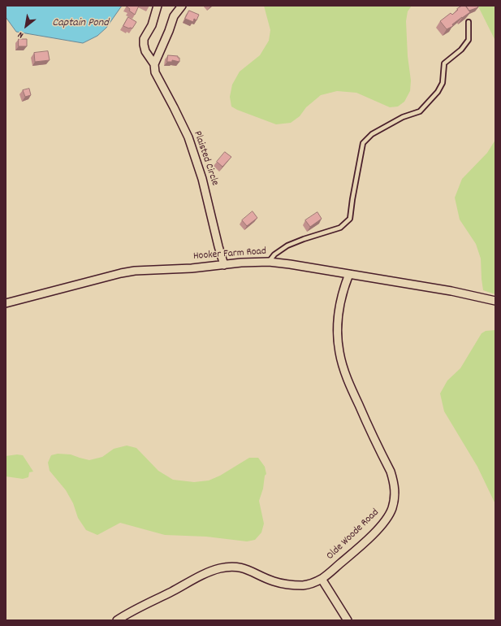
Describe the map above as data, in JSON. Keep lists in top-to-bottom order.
{
  "streets": {
    "street": ["Plaisted Circle", "Hooker Farm Road", "Olde Woode Road"]
  },
  "crossings": [
    ["Plaisted Circle", "Hooker Farm Road"],
    ["Hooker Farm Road", "Olde Woode Road"]
  ],
  "water": ["Captain Pond"],
  "north": "bottom left"
}
